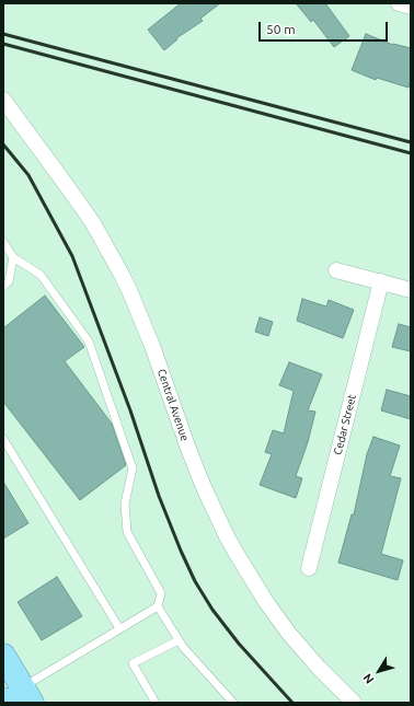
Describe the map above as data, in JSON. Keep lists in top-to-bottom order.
{
  "streets": {
    "street": ["Central Avenue", "Cedar Street"]
  },
  "scale_bar": "50 m",
  "north": "bottom left"
}
